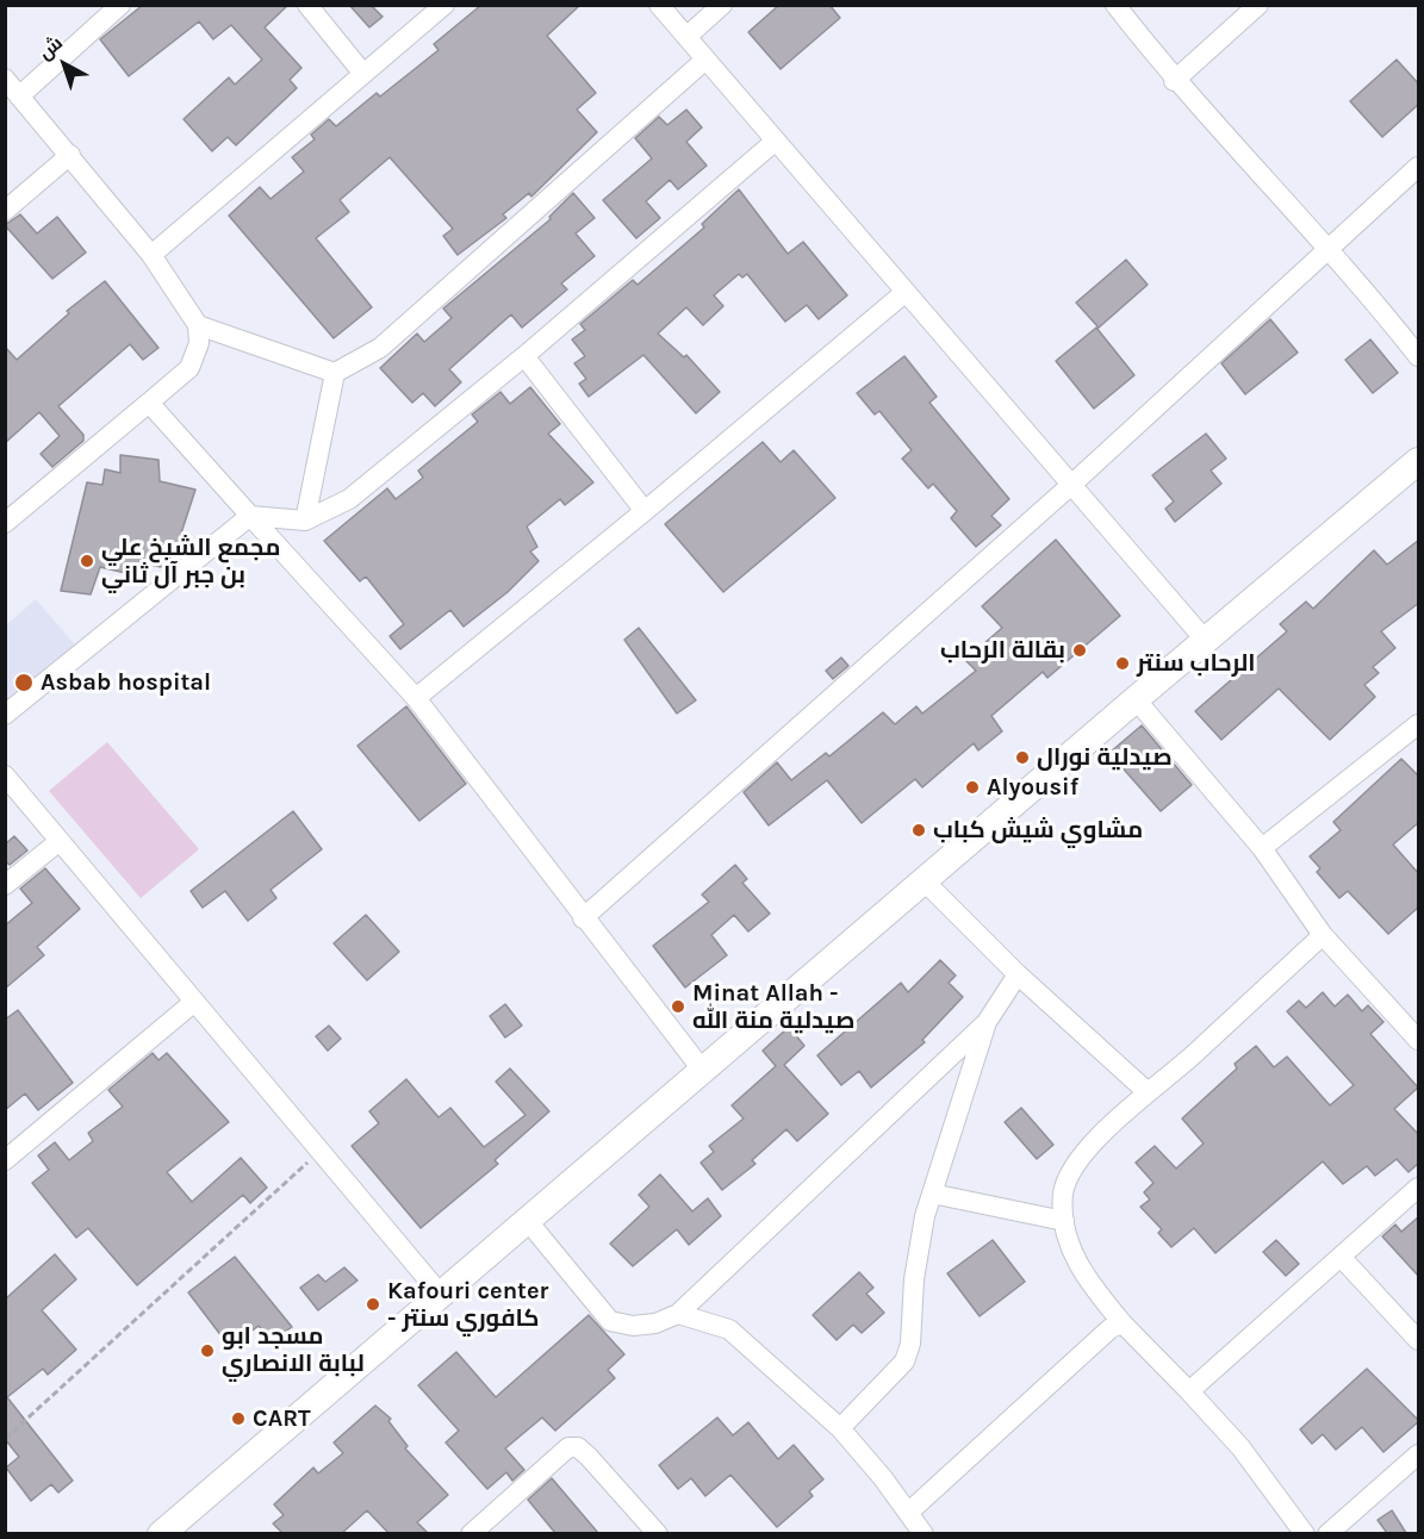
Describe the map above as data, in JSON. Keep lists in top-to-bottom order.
{
  "places": [
    "مجمع الشيخ علي بن جبر آل ثاني",
    "بقالة الرحاب",
    "الرحاب سنتر",
    "Asbab hospital",
    "صيدلية نورال",
    "Alyousif",
    "مشاوي شيش كباب",
    "Minat Allah - صيدلية منة الله",
    "Kafouri center - كافوري سنتر",
    "مسجد ابو لبابة الانصاري",
    "CART"
  ],
  "north": "top left"
}
